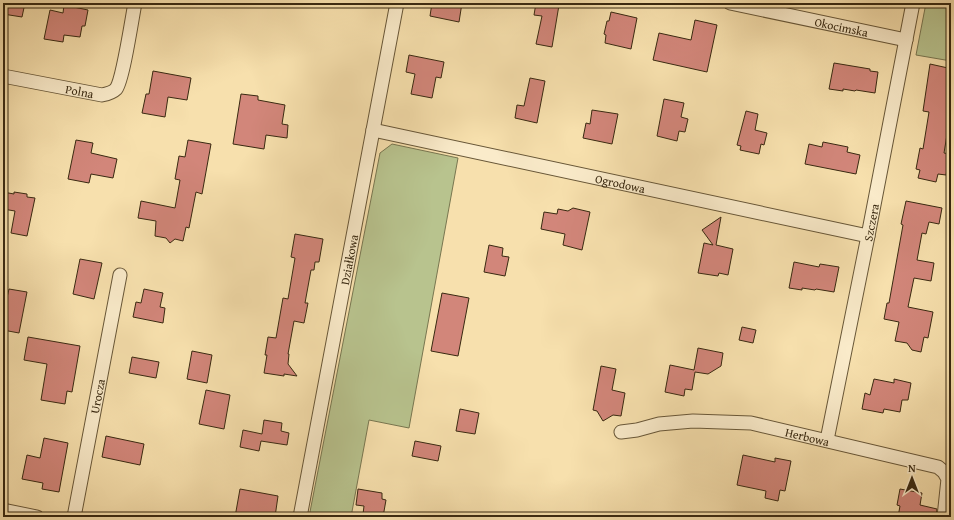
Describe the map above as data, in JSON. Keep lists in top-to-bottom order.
{
  "streets": {
    "street": [
      "Okocimska",
      "Polna",
      "Ogrodowa",
      "Szczera",
      "Działkowa",
      "Urocza",
      "Herbowa"
    ]
  },
  "crossings": [
    ["Okocimska", "Szczera"],
    ["Ogrodowa", "Szczera"],
    ["Ogrodowa", "Działkowa"],
    ["Szczera", "Herbowa"]
  ],
  "north": "top"
}
